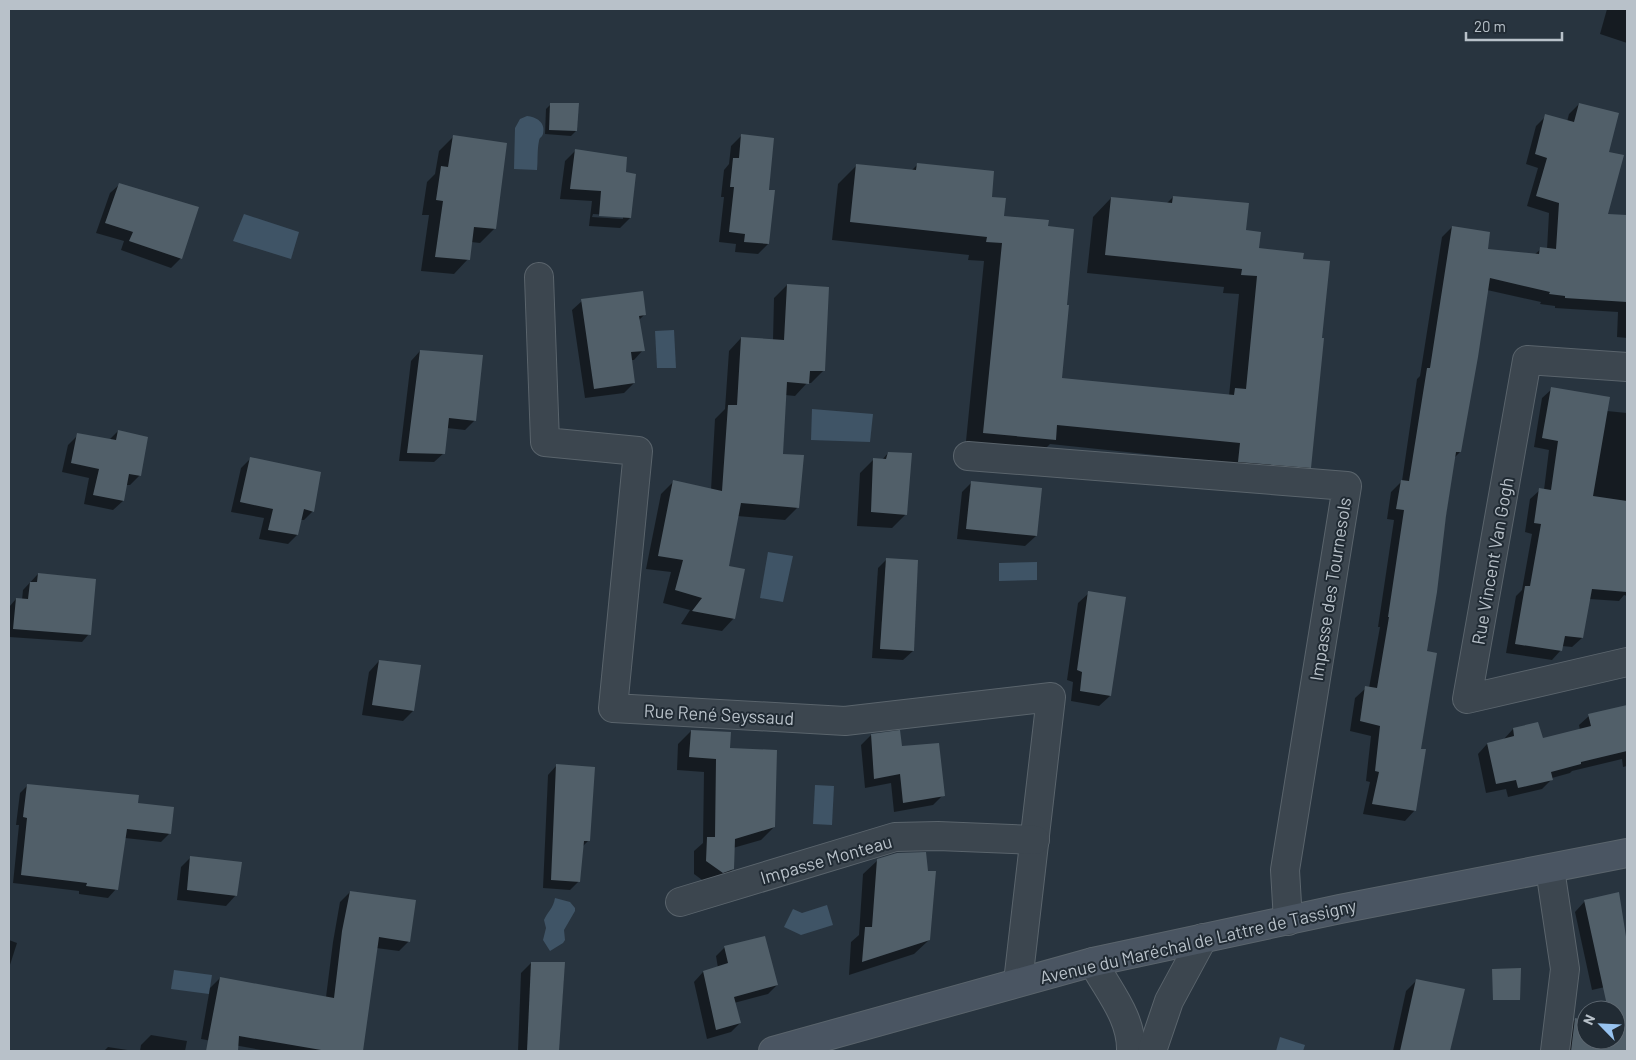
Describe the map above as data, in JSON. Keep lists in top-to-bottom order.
{
  "streets": {
    "main road": ["Avenue du Maréchal de Lattre de Tassigny"],
    "street": [
      "Rue Vincent Van Gogh",
      "Impasse des Tournesols",
      "Rue René Seyssaud",
      "Impasse Monteau"
    ]
  },
  "crossings": [
    ["Impasse des Tournesols", "Avenue du Maréchal de Lattre de Tassigny"],
    ["Rue René Seyssaud", "Impasse Monteau"],
    ["Rue René Seyssaud", "Avenue du Maréchal de Lattre de Tassigny"]
  ],
  "scale_bar": "20 m",
  "north": "top left"
}
